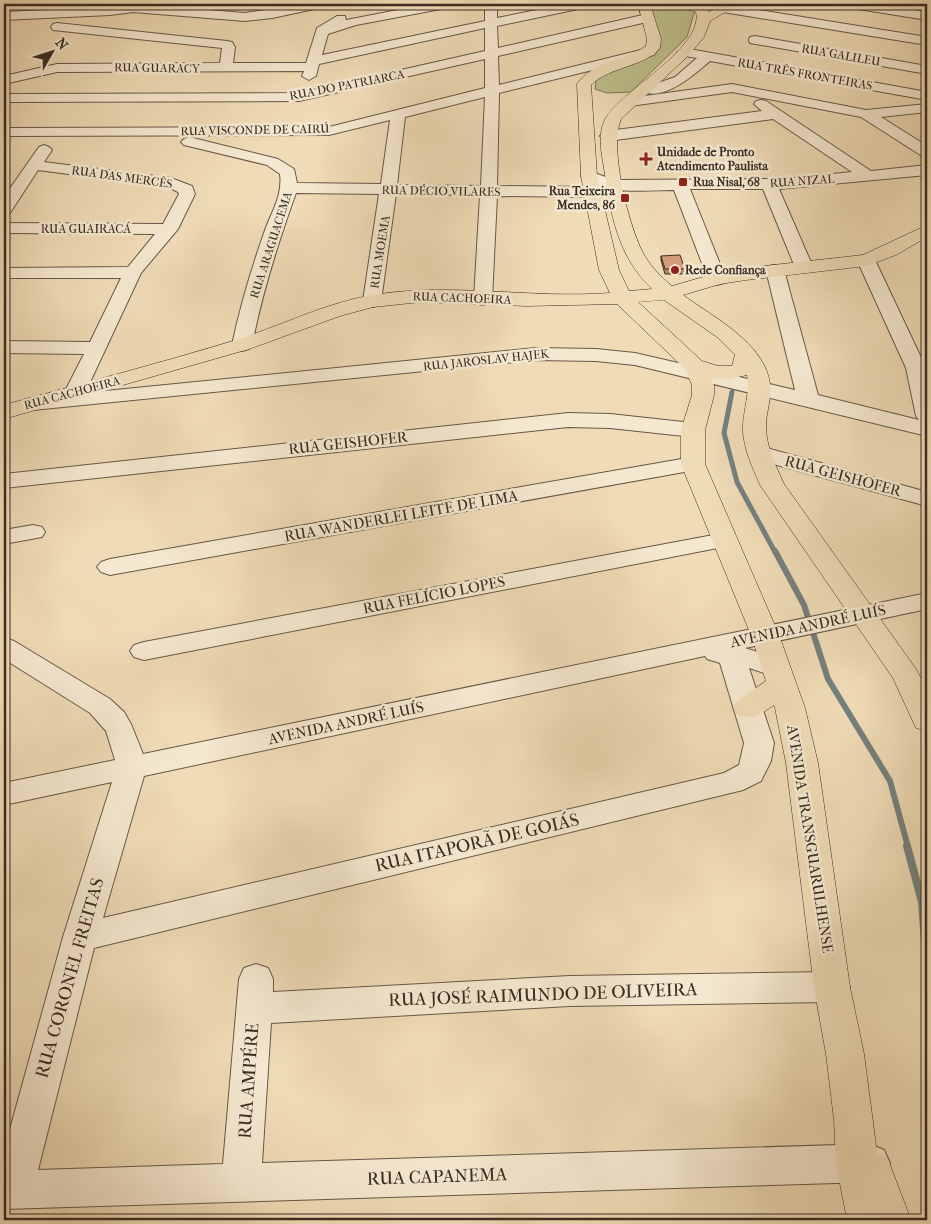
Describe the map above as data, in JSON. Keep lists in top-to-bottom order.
{
  "streets": {
    "main road": ["RUA CACHOEIRA", "AVENIDA TRANSGUARULHENSE"],
    "street": [
      "RUA GALILEU",
      "RUA GUARACY",
      "RUA TRÊS FRONTEIRAS",
      "RUA DO PATRIARCA",
      "RUA VISCONDE DE CAIRÚ",
      "RUA DAS MERCÊS",
      "RUA NIZAL",
      "RUA DÉCIO VILARES",
      "RUA GUAIRACÁ",
      "RUA ARAGUACEMA",
      "RUA MOEMA",
      "RUA JAROSLAV HAJEK",
      "RUA GEISHOFER",
      "RUA WANDERLEI LEITE DE LIMA",
      "RUA FELÍCIO LOPES",
      "AVENIDA ANDRÉ LUÍS",
      "RUA ITAPORÃ DE GOIÁS",
      "RUA CORONEL FREITAS",
      "RUA JOSÉ RAIMUNDO DE OLIVEIRA",
      "RUA AMPÉRE",
      "RUA CAPANEMA"
    ]
  },
  "crossings": [
    ["RUA VISCONDE DE CAIRÚ", "RUA ARAGUACEMA"],
    ["RUA VISCONDE DE CAIRÚ", "RUA MOEMA"],
    ["RUA DAS MERCÊS", "RUA GUAIRACÁ"],
    ["RUA DAS MERCÊS", "RUA CACHOEIRA"],
    ["RUA NIZAL", "RUA DÉCIO VILARES"],
    ["RUA DÉCIO VILARES", "RUA ARAGUACEMA"],
    ["RUA DÉCIO VILARES", "RUA MOEMA"],
    ["RUA ARAGUACEMA", "RUA CACHOEIRA"],
    ["RUA MOEMA", "RUA CACHOEIRA"],
    ["RUA CACHOEIRA", "RUA JAROSLAV HAJEK"],
    ["RUA JAROSLAV HAJEK", "AVENIDA TRANSGUARULHENSE"],
    ["RUA GEISHOFER", "AVENIDA TRANSGUARULHENSE"],
    ["RUA WANDERLEI LEITE DE LIMA", "AVENIDA TRANSGUARULHENSE"],
    ["RUA FELÍCIO LOPES", "AVENIDA TRANSGUARULHENSE"],
    ["AVENIDA ANDRÉ LUÍS", "AVENIDA TRANSGUARULHENSE"],
    ["AVENIDA ANDRÉ LUÍS", "RUA ITAPORÃ DE GOIÁS"],
    ["AVENIDA ANDRÉ LUÍS", "RUA CORONEL FREITAS"],
    ["AVENIDA TRANSGUARULHENSE", "RUA JOSÉ RAIMUNDO DE OLIVEIRA"],
    ["AVENIDA TRANSGUARULHENSE", "RUA CAPANEMA"],
    ["RUA ITAPORÃ DE GOIÁS", "RUA CORONEL FREITAS"],
    ["RUA CORONEL FREITAS", "RUA CAPANEMA"],
    ["RUA JOSÉ RAIMUNDO DE OLIVEIRA", "RUA AMPÉRE"],
    ["RUA AMPÉRE", "RUA CAPANEMA"]
  ],
  "places": {
    "health": ["Unidade de Pronto Atendimento Paulista"],
    "transit": ["Rua Nisal, 68", "Rua Teixeira Mendes, 86"],
    "other": ["Rede Confiança"]
  },
  "north": "top right"
}
